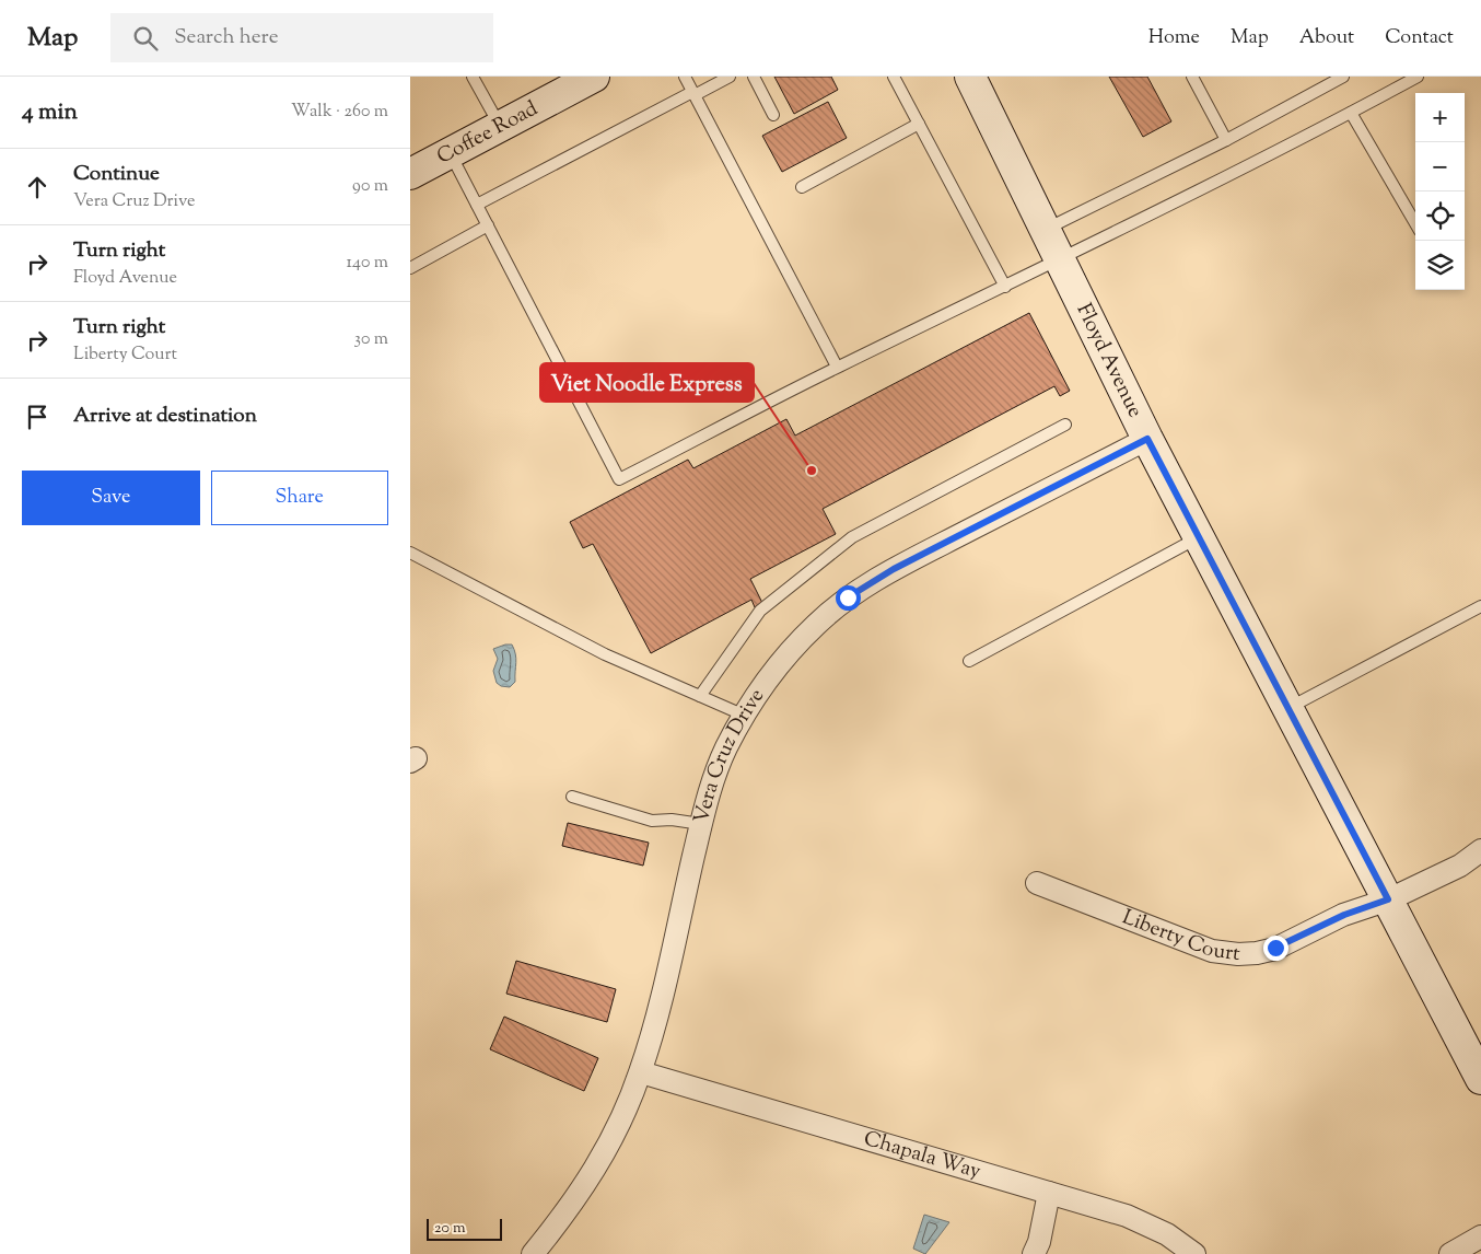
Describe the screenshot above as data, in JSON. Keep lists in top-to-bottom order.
{
  "streets": {
    "street": [
      "Coffee Road",
      "Floyd Avenue",
      "Vera Cruz Drive",
      "Liberty Court",
      "Chapala Way"
    ]
  },
  "crossings": [
    ["Floyd Avenue", "Vera Cruz Drive"],
    ["Floyd Avenue", "Liberty Court"],
    ["Vera Cruz Drive", "Chapala Way"]
  ],
  "places": ["Viet Noodle Express"],
  "scale_bar": "20 m",
  "page": {
    "header": "Map",
    "search": "Search here",
    "nav": [
      "Home",
      "Map",
      "About",
      "Contact"
    ],
    "heading": ["4 min", "Walk · 260 m"],
    "map_buttons": ["+", "−"],
    "list": [
      ["Continue", "Vera Cruz Drive", "90 m"],
      ["Turn right", "Floyd Avenue", "140 m"],
      ["Turn right", "Liberty Court", "30 m"],
      "Arrive at destination"
    ],
    "buttons": ["Save", "Share"],
    "scale": "20 m"
  }
}
